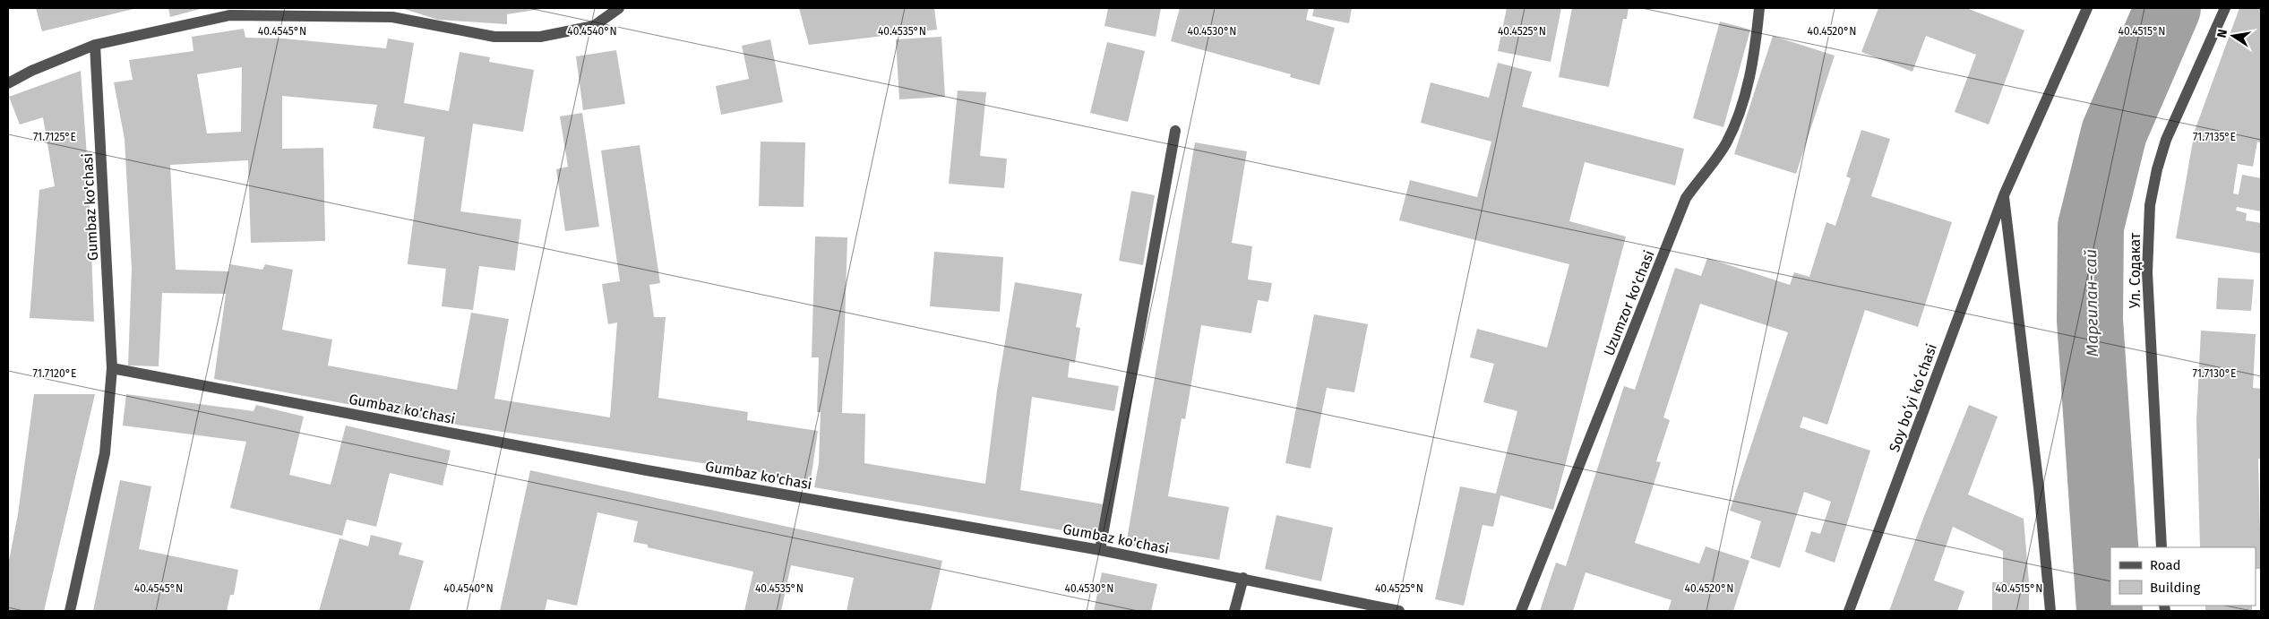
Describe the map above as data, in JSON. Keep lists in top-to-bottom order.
{
  "streets": {
    "street": [
      "Gumbaz ko'chasi",
      "Ул. Содакат",
      "Uzumzor ko'chasi",
      "Soy boʻyi koʻchasi"
    ]
  },
  "water": ["Маргилан-сай"],
  "legend": ["Road", "Building"],
  "north": "left",
  "coordinates": [
    "40.4545°N",
    "40.4540°N",
    "40.4535°N",
    "40.4530°N",
    "40.4525°N",
    "40.4520°N",
    "40.4515°N",
    "71.7125°E",
    "71.7135°E",
    "71.7120°E",
    "71.7130°E"
  ]
}
